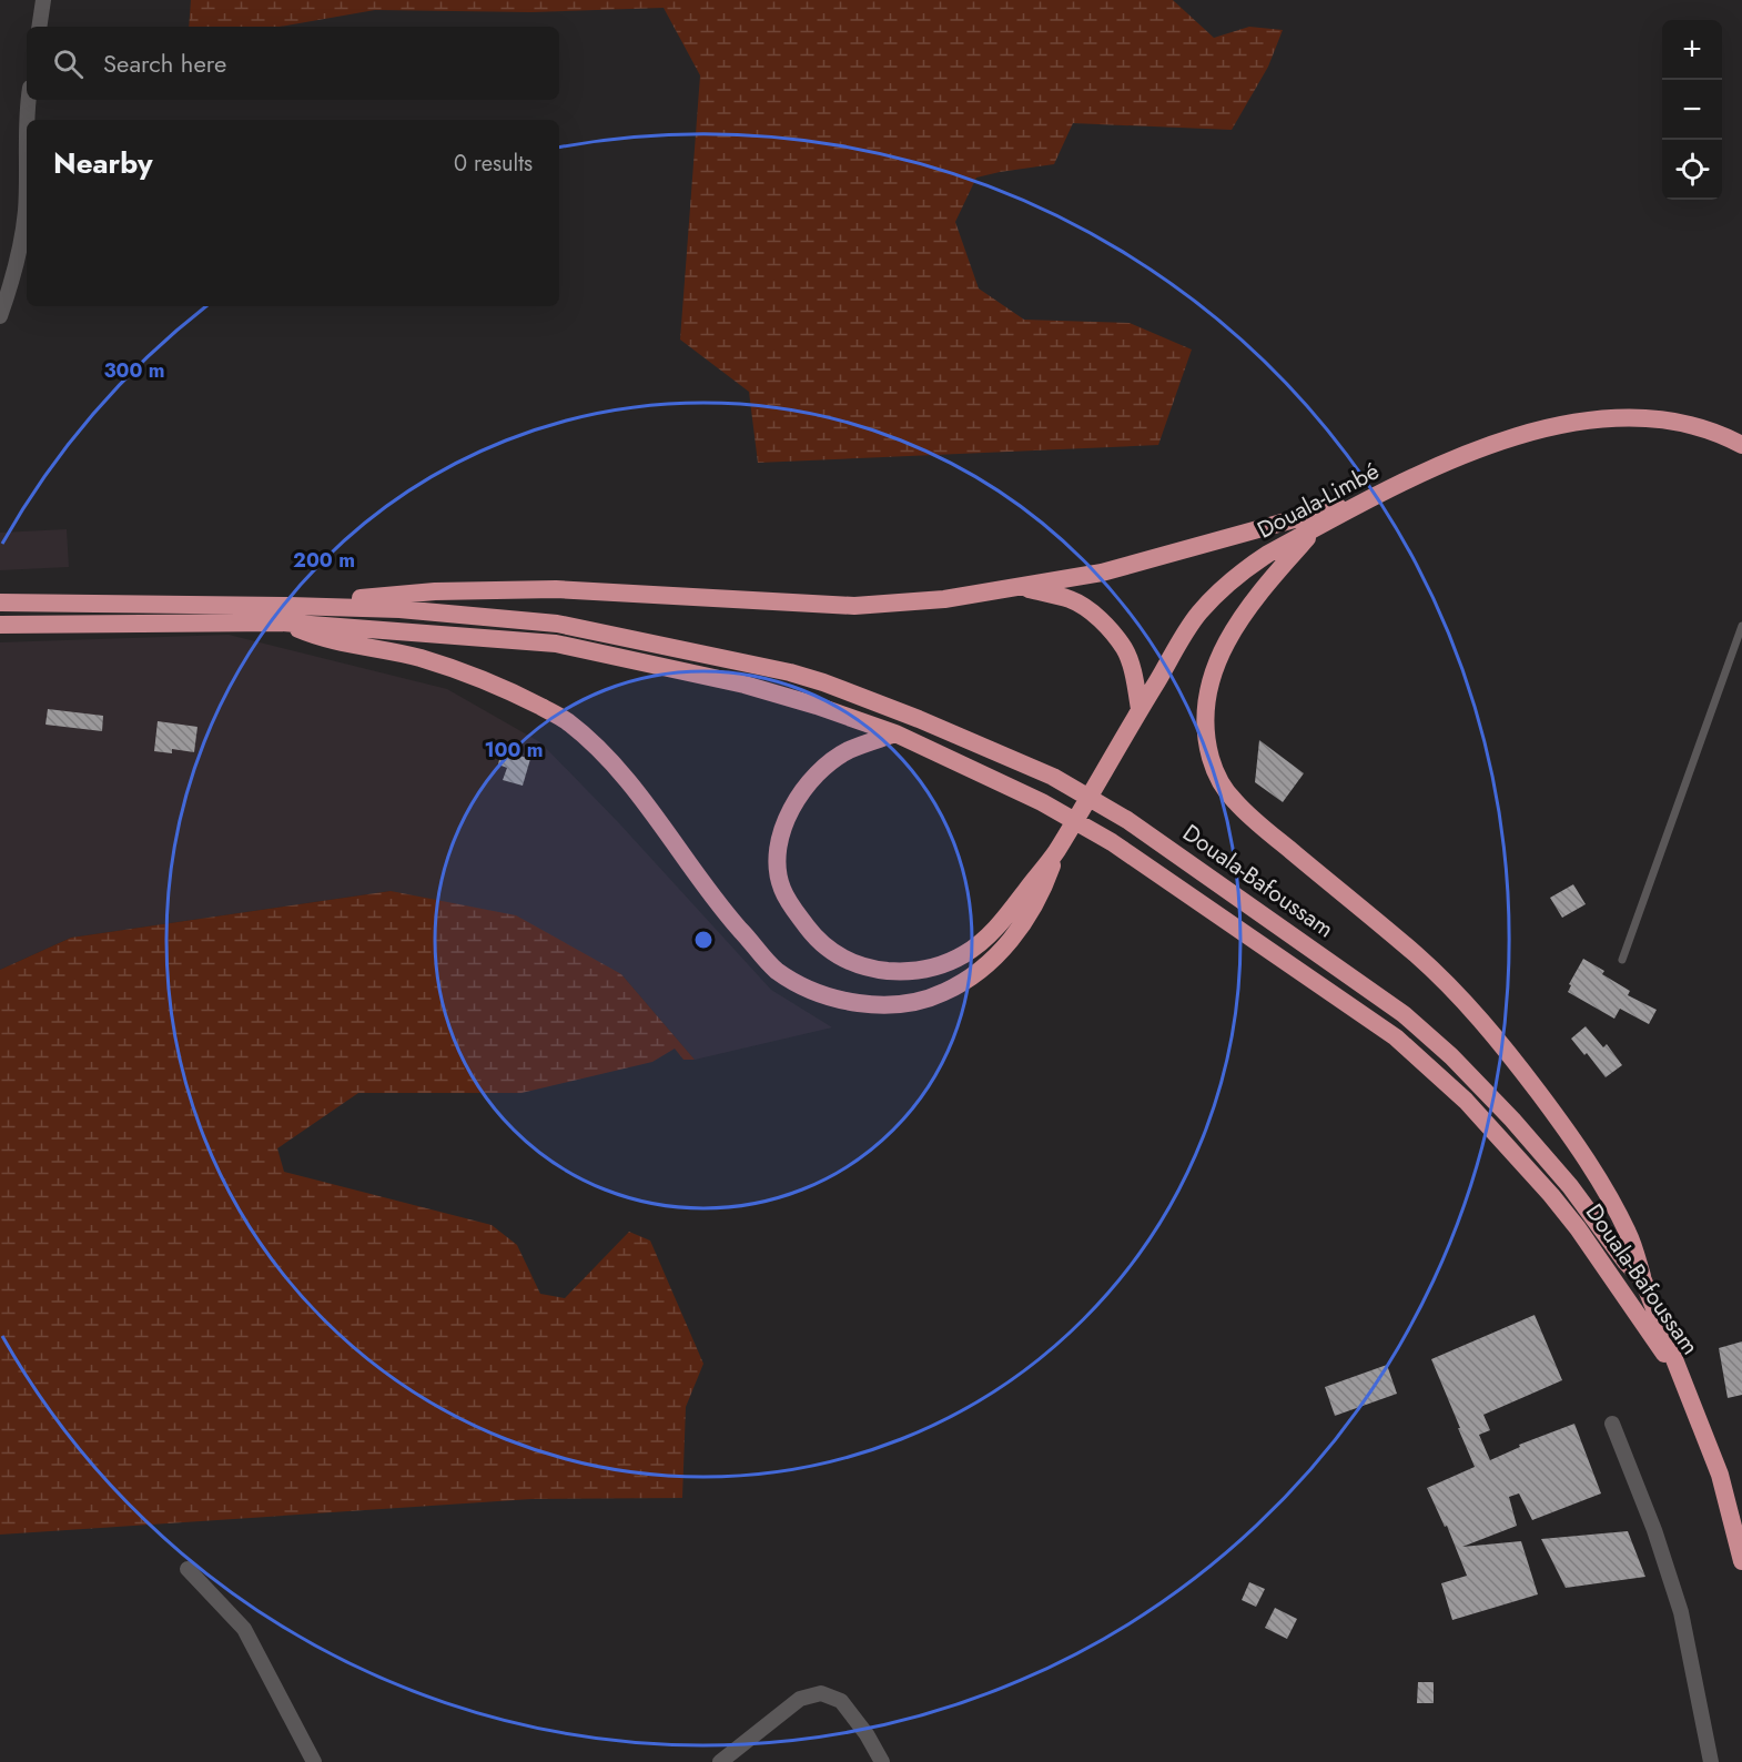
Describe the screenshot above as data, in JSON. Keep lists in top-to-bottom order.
{
  "streets": {
    "highway": ["Douala-Limbé", "Douala-Bafoussam"]
  },
  "page": {
    "map_buttons": ["+", "−"],
    "search": "Search here",
    "heading": ["Nearby", "0 results"]
  },
  "rings": ["300 m", "200 m", "100 m"]
}
